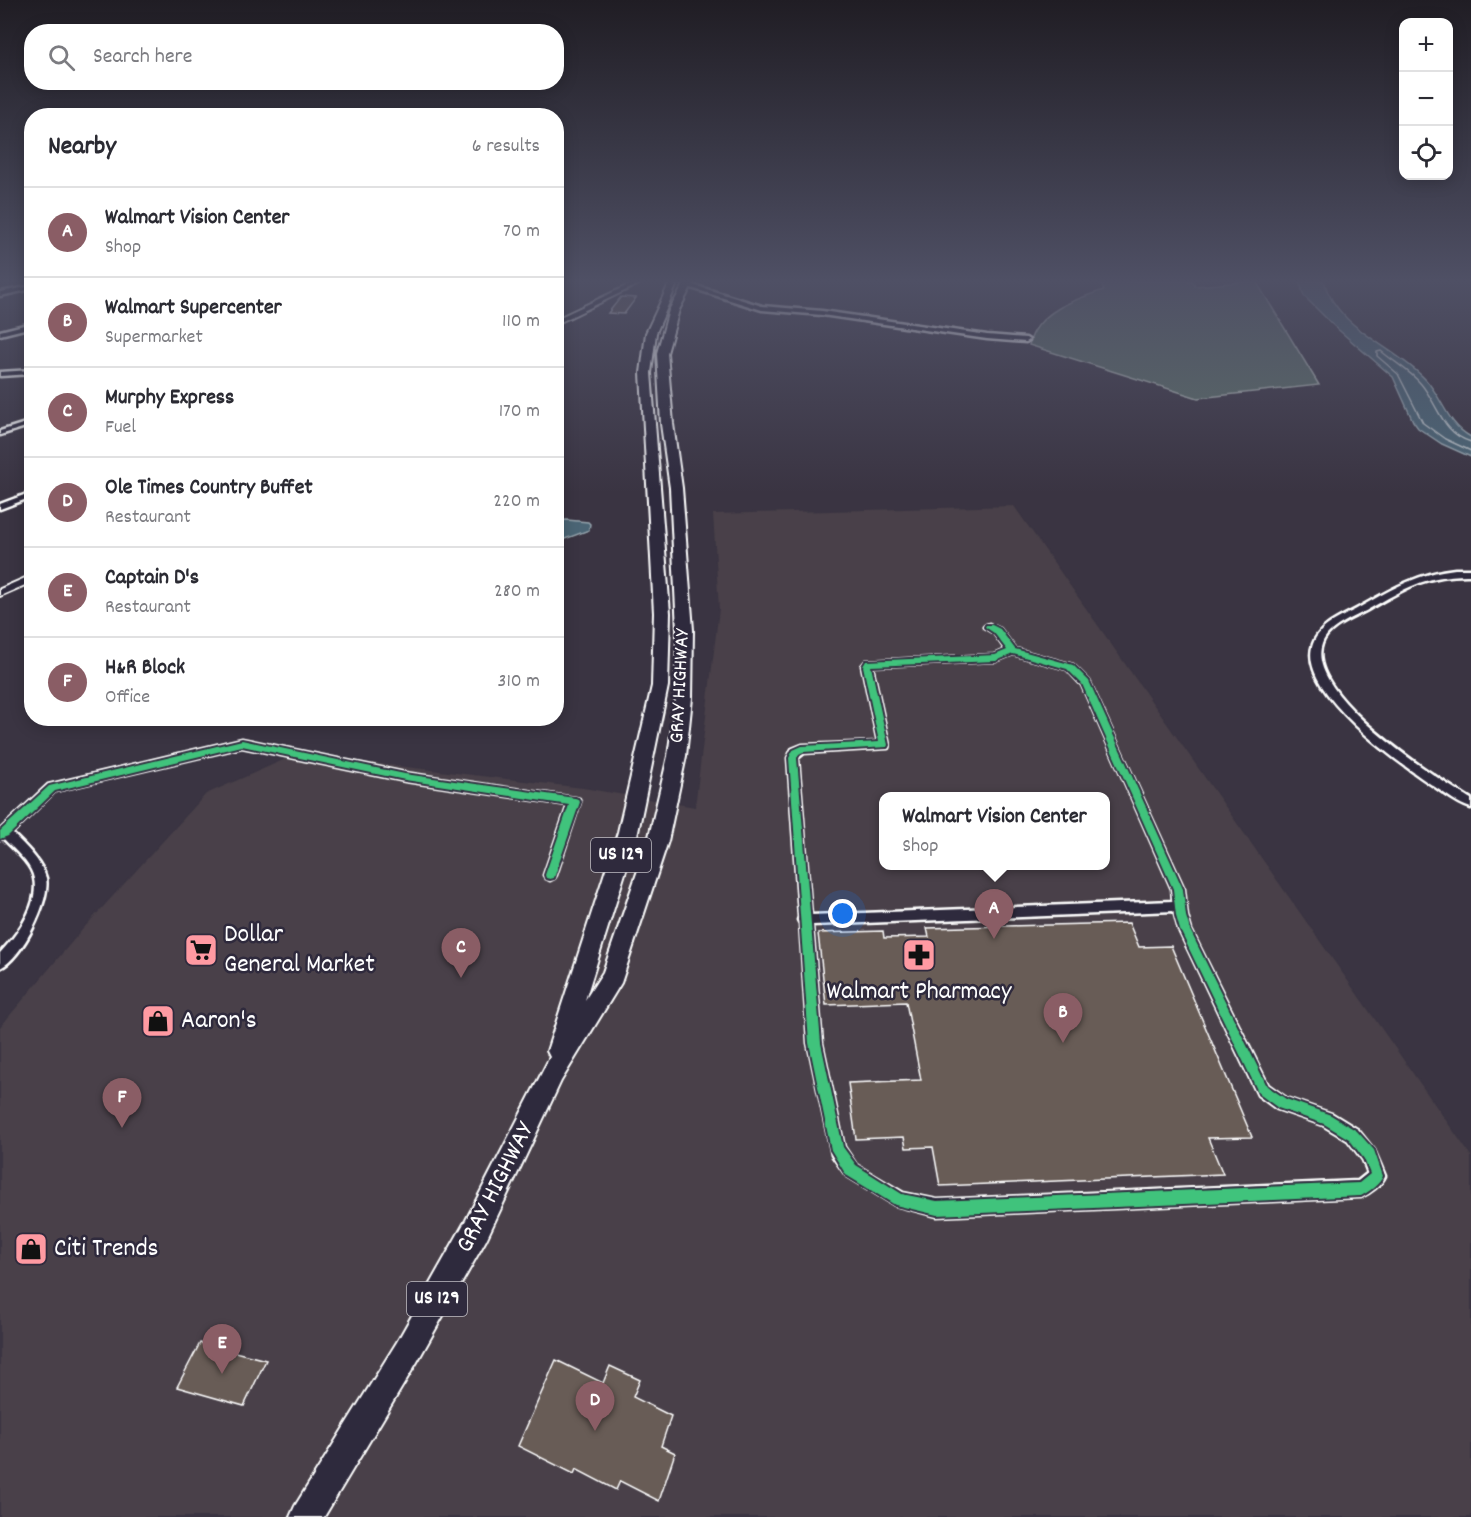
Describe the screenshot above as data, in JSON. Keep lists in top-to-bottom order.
{
  "streets": {
    "highway": ["GRAY HIGHWAY", "US 129"]
  },
  "places": {
    "supermarket": ["Dollar General Market"],
    "pharmacy": ["Walmart Pharmacy"],
    "shop": ["Aaron's", "Citi Trends"]
  },
  "page": {
    "map_buttons": ["+", "−"],
    "search": "Search here",
    "heading": ["Nearby", "6 results"],
    "list": [
      {
        "mark": "A",
        "name": "Walmart Vision Center",
        "note": "Shop",
        "value": "70 m"
      },
      {
        "mark": "B",
        "name": "Walmart Supercenter",
        "note": "Supermarket",
        "value": "110 m"
      },
      {
        "mark": "C",
        "name": "Murphy Express",
        "note": "Fuel",
        "value": "170 m"
      },
      {
        "mark": "D",
        "name": "Ole Times Country Buffet",
        "note": "Restaurant",
        "value": "220 m"
      },
      {
        "mark": "E",
        "name": "Captain D's",
        "note": "Restaurant",
        "value": "280 m"
      },
      {
        "mark": "F",
        "name": "H&R Block",
        "note": "Office",
        "value": "310 m"
      }
    ],
    "popup": ["Walmart Vision Center", "Shop"],
    "pins": [
      "A",
      "C",
      "B",
      "F",
      "E",
      "D"
    ]
  }
}
